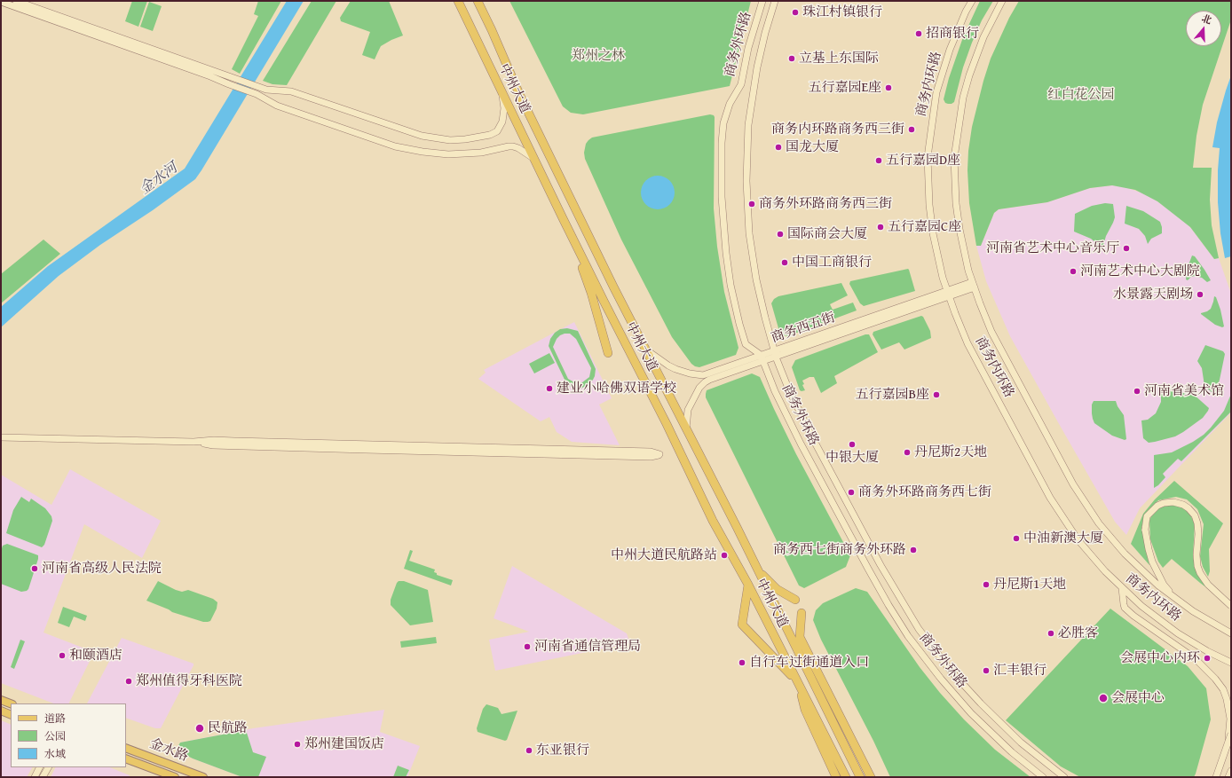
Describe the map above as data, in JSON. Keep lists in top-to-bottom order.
{
  "streets": {
    "highway": ["中州大道"],
    "main road": ["金水路"],
    "street": ["商务外环路", "商务内环路", "商务西五街"]
  },
  "crossings": [
    ["商务外环路", "商务西五街"],
    ["商务内环路", "商务西五街"],
    ["中州大道", "商务西五街"]
  ],
  "water": ["金水河"],
  "parks": ["郑州之林", "红白花公园"],
  "places": [
    "珠江村镇银行",
    "招商银行",
    "立基上东国际",
    "五行嘉园E座",
    "商务内环路商务西三街",
    "国龙大厦",
    "五行嘉园D座",
    "商务外环路商务西三街",
    "五行嘉园C座",
    "国际商会大厦",
    "河南省艺术中心音乐厅",
    "中国工商银行",
    "河南艺术中心大剧院",
    "水景露天剧场",
    "建业小哈佛双语学校",
    "河南省美术馆",
    "五行嘉园B座",
    "中银大厦",
    "丹尼斯2天地",
    "商务外环路商务西七街",
    "中油新澳大厦",
    "商务西七街商务外环路",
    "中州大道民航路站",
    "河南省高级人民法院",
    "丹尼斯1天地",
    "必胜客",
    "河南省通信管理局",
    "和颐酒店",
    "会展中心内环",
    "自行车过街通道入口",
    "汇丰银行",
    "郑州值得牙科医院",
    "会展中心",
    "民航路",
    "郑州建国饭店",
    "东亚银行"
  ],
  "legend": ["道路", "公园", "水域"],
  "north": "top"
}
